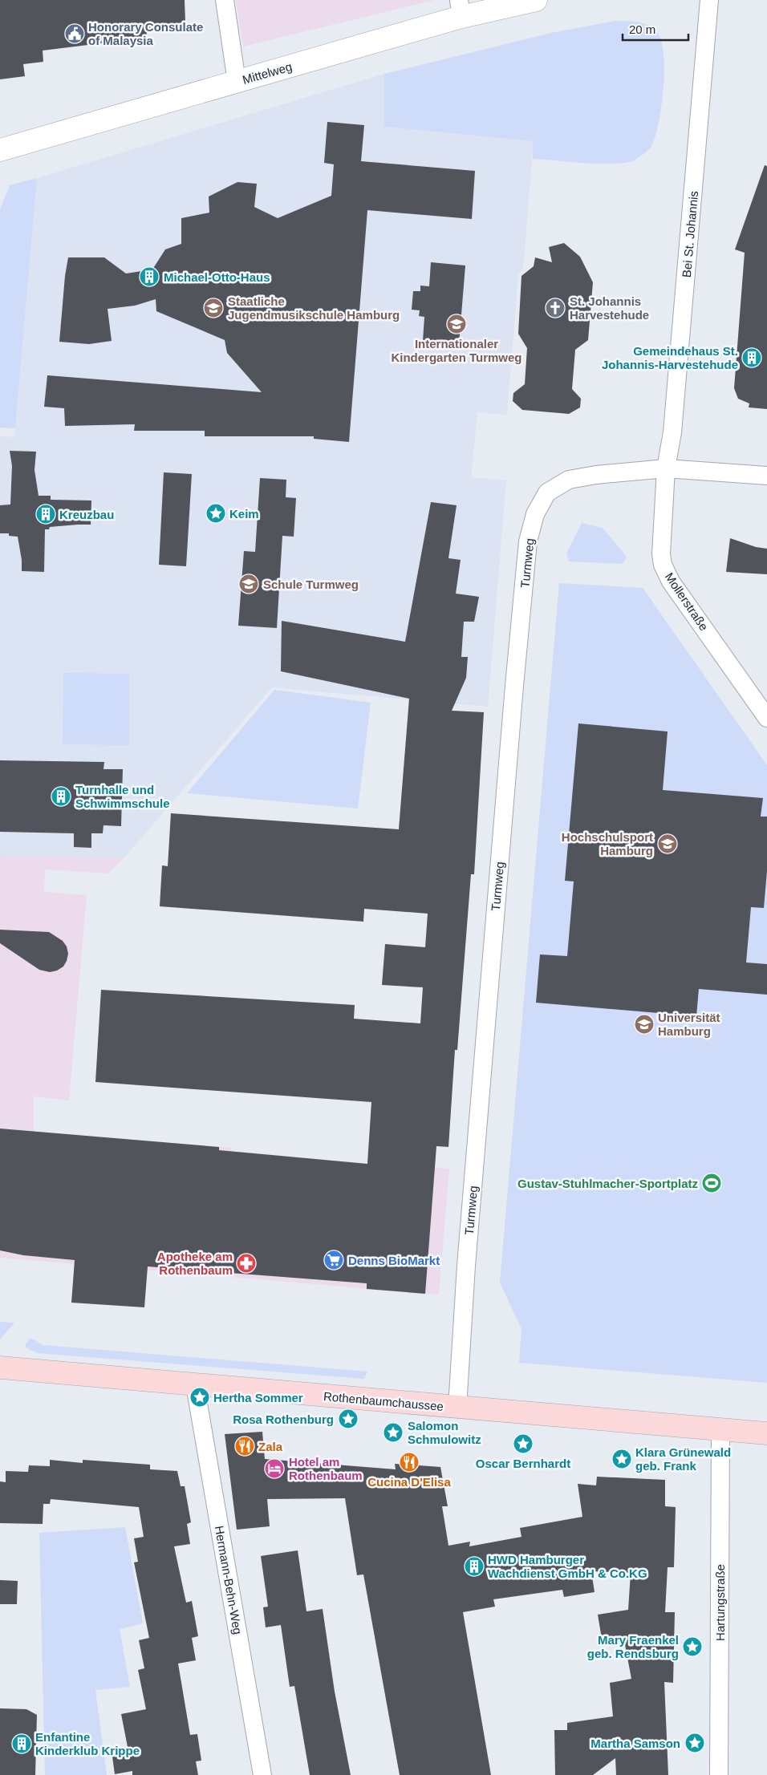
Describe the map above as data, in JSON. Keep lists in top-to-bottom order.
{
  "streets": {
    "main road": ["Rothenbaumchaussee"],
    "street": [
      "Mittelweg",
      "Bei St. Johannis",
      "Turmweg",
      "Mollerstraße",
      "Hermann-Behn-Weg",
      "Hartungstraße"
    ]
  },
  "crossings": [
    ["Bei St. Johannis", "Turmweg"],
    ["Bei St. Johannis", "Mollerstraße"],
    ["Turmweg", "Mollerstraße"],
    ["Turmweg", "Rothenbaumchaussee"],
    ["Rothenbaumchaussee", "Hermann-Behn-Weg"],
    ["Rothenbaumchaussee", "Hartungstraße"]
  ],
  "places": {
    "public building": ["Honorary Consulate of Malaysia"],
    "building": [
      "Michael-Otto-Haus",
      "Gemeindehaus St. Johannis-Harvestehude",
      "Kreuzbau",
      "Turnhalle und Schwimmschule",
      "HWD Hamburger Wachdienst GmbH & Co.KG",
      "Enfantine Kinderklub Krippe"
    ],
    "school or university": [
      "Staatliche Jugendmusikschule Hamburg",
      "Internationaler Kindergarten Turmweg",
      "Schule Turmweg",
      "Hochschulsport Hamburg",
      "Universität Hamburg"
    ],
    "church": ["St. Johannis Harvestehude"],
    "place": [
      "Keim",
      "Hertha Sommer",
      "Rosa Rothenburg",
      "Salomon Schmulowitz",
      "Oscar Bernhardt",
      "Klara Grünewald geb. Frank",
      "Mary Fraenkel geb. Rendsburg",
      "Martha Samson"
    ],
    "sports": ["Gustav-Stuhlmacher-Sportplatz"],
    "supermarket": ["Denns BioMarkt"],
    "pharmacy": ["Apotheke am Rothenbaum"],
    "restaurant": ["Zala", "Cucina D'Elisa"],
    "hotel": ["Hotel am Rothenbaum"]
  },
  "scale_bar": "20 m"
}
